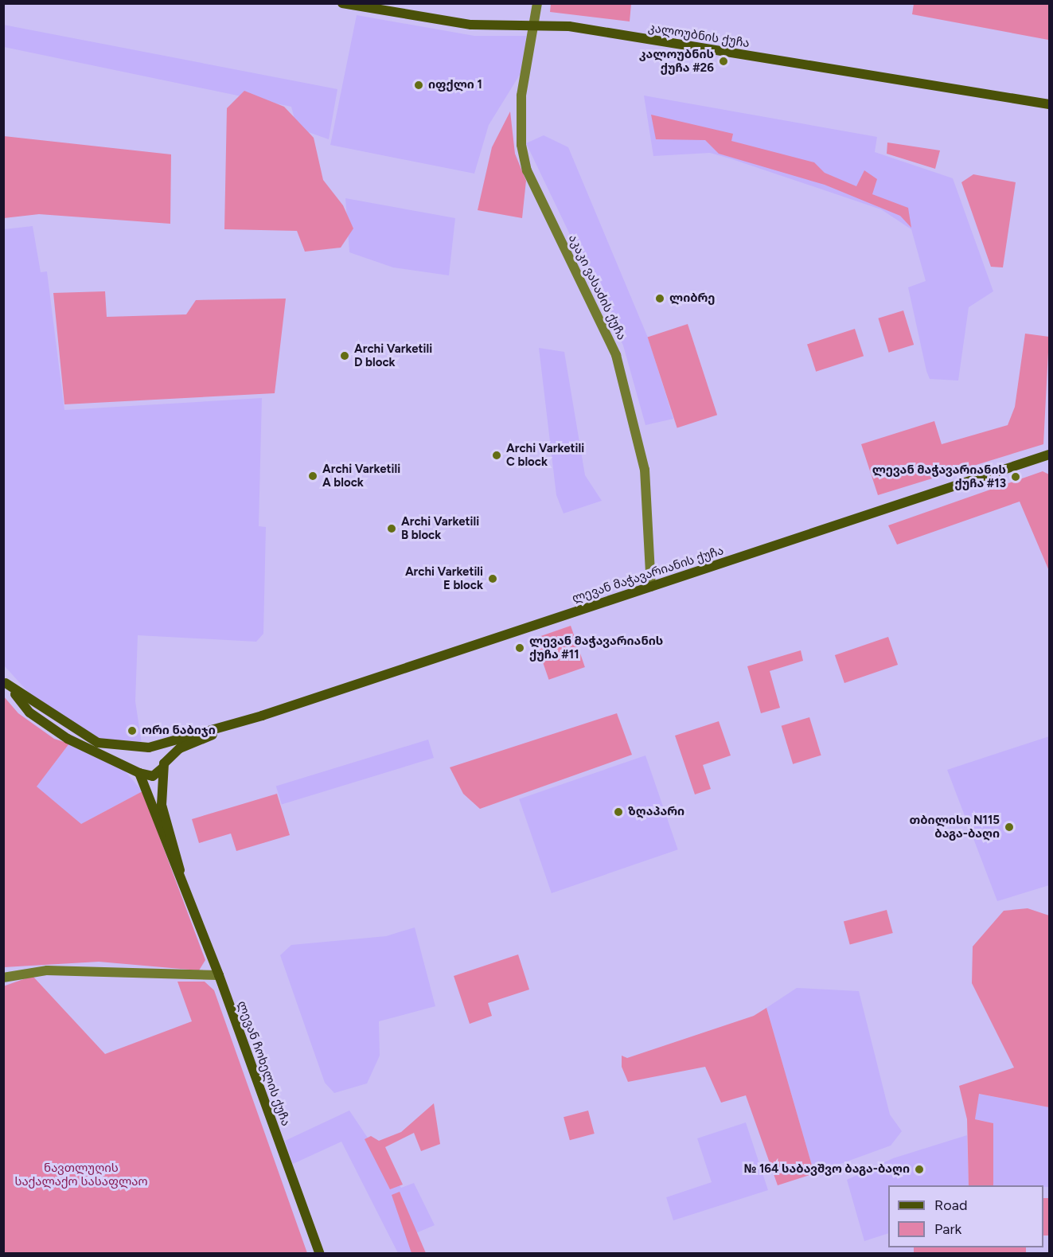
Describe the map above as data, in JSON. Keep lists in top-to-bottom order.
{
  "streets": {
    "street": [
      "კალოუბნის ქუჩა",
      "აკაკი ვასაძის ქუჩა",
      "ლევან მაჭავარიანის ქუჩა",
      "ლევან ჩოხელის ქუჩა"
    ]
  },
  "crossings": [
    ["კალოუბნის ქუჩა", "აკაკი ვასაძის ქუჩა"],
    ["აკაკი ვასაძის ქუჩა", "ლევან მაჭავარიანის ქუჩა"],
    ["ლევან მაჭავარიანის ქუჩა", "ლევან ჩოხელის ქუჩა"]
  ],
  "parks": ["ნავთლუღის საქალაქო სასაფლაო"],
  "places": [
    "კალოუბნის ქუჩა #26",
    "იფქლი 1",
    "ლიბრე",
    "Archi Varketili D block",
    "Archi Varketili C block",
    "Archi Varketili A block",
    "ლევან მაჭავარიანის ქუჩა #13",
    "Archi Varketili B block",
    "Archi Varketili E block",
    "ლევან მაჭავარიანის ქუჩა #11",
    "ორი ნაბიჯი",
    "ზღაპარი",
    "თბილისი N115 ბაგა-ბაღი",
    "№ 164 საბავშვო ბაგა-ბაღი"
  ],
  "legend": ["Road", "Park"]
}
